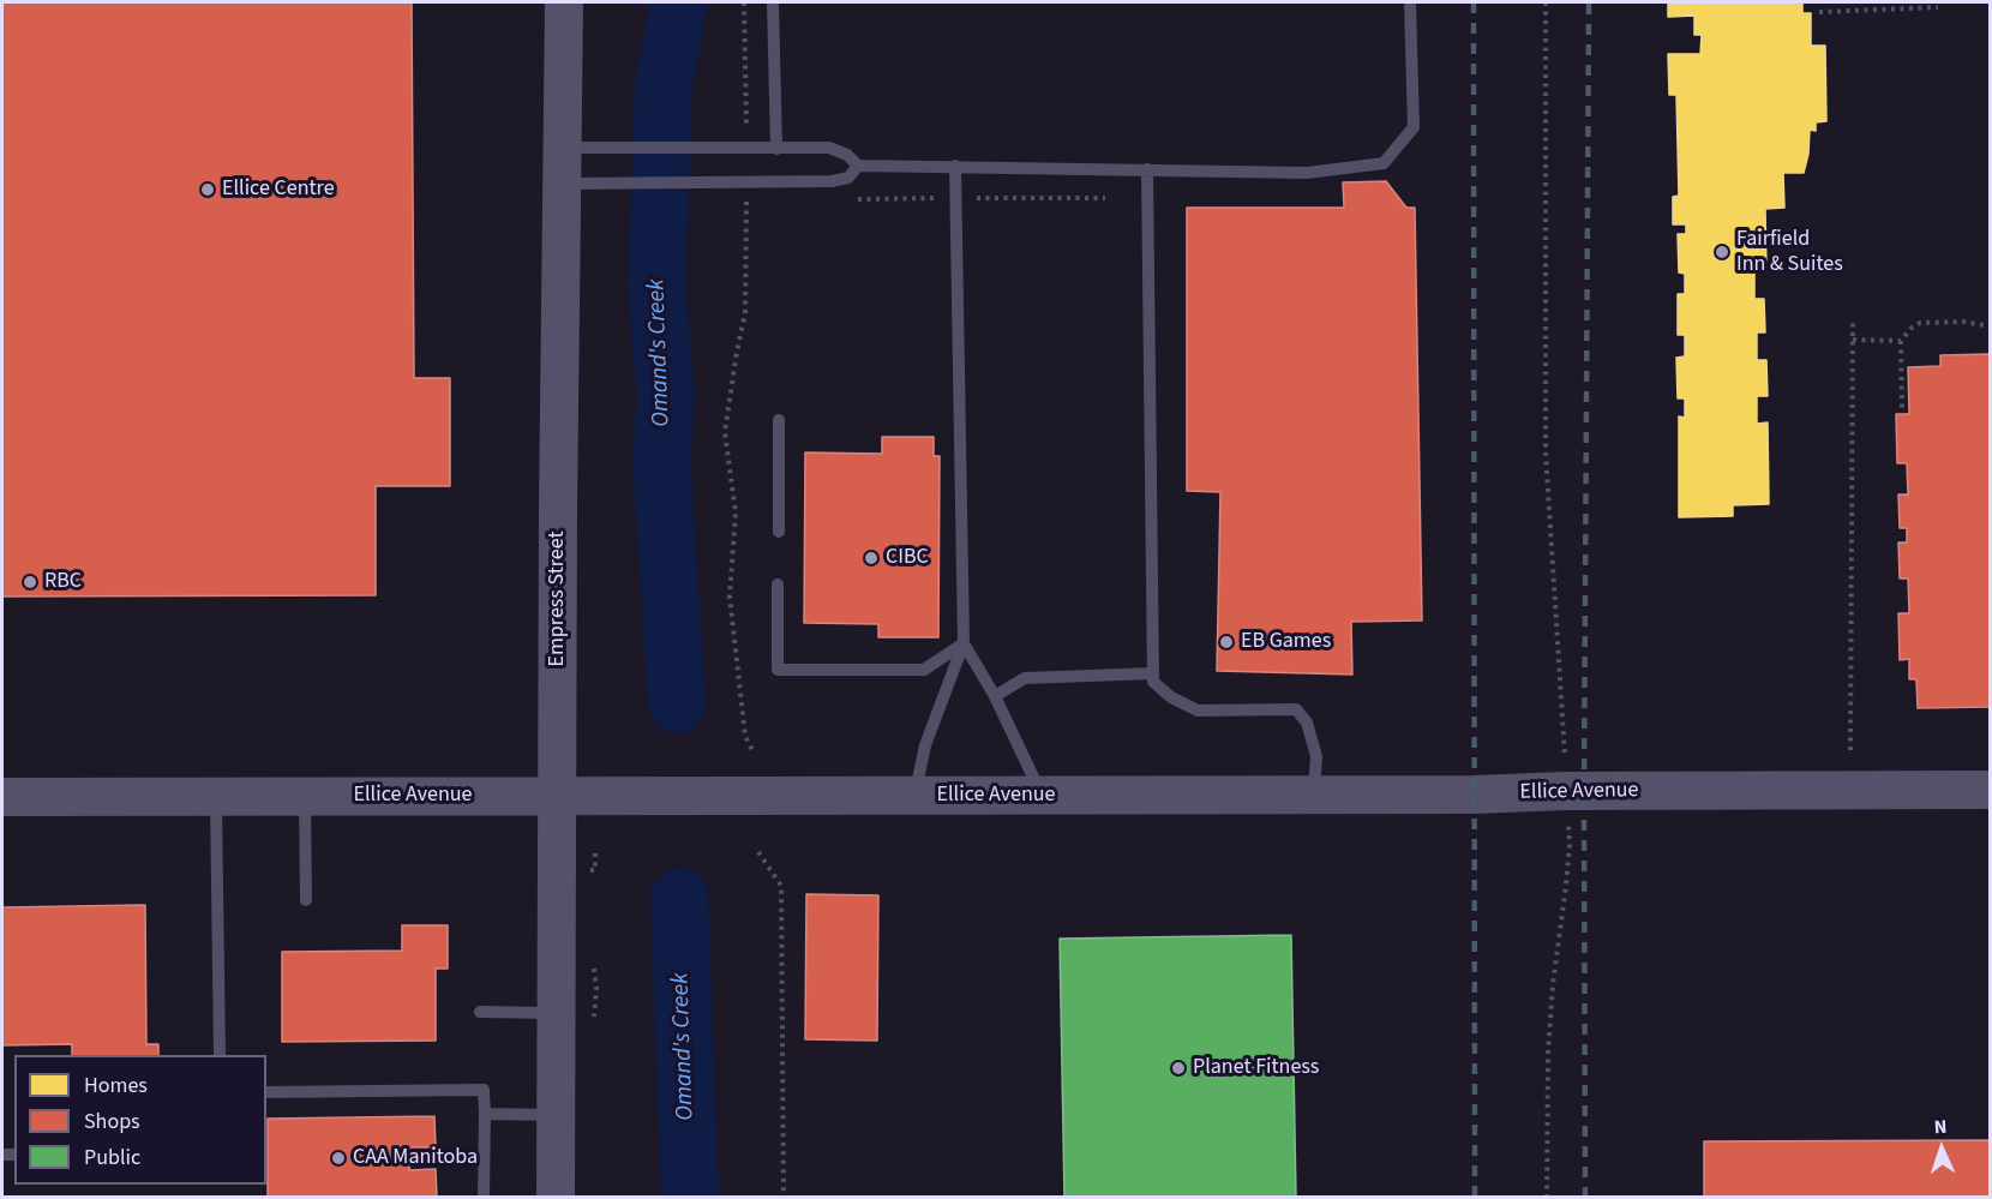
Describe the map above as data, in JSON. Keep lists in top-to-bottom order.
{
  "streets": {
    "main road": ["Empress Street", "Ellice Avenue"]
  },
  "crossings": [
    ["Empress Street", "Ellice Avenue"]
  ],
  "water": ["Omand's Creek"],
  "places": [
    "Ellice Centre",
    "Fairfield Inn & Suites",
    "CIBC",
    "RBC",
    "EB Games",
    "Planet Fitness",
    "CAA Manitoba"
  ],
  "legend": ["Homes", "Shops", "Public"],
  "north": "top"
}
